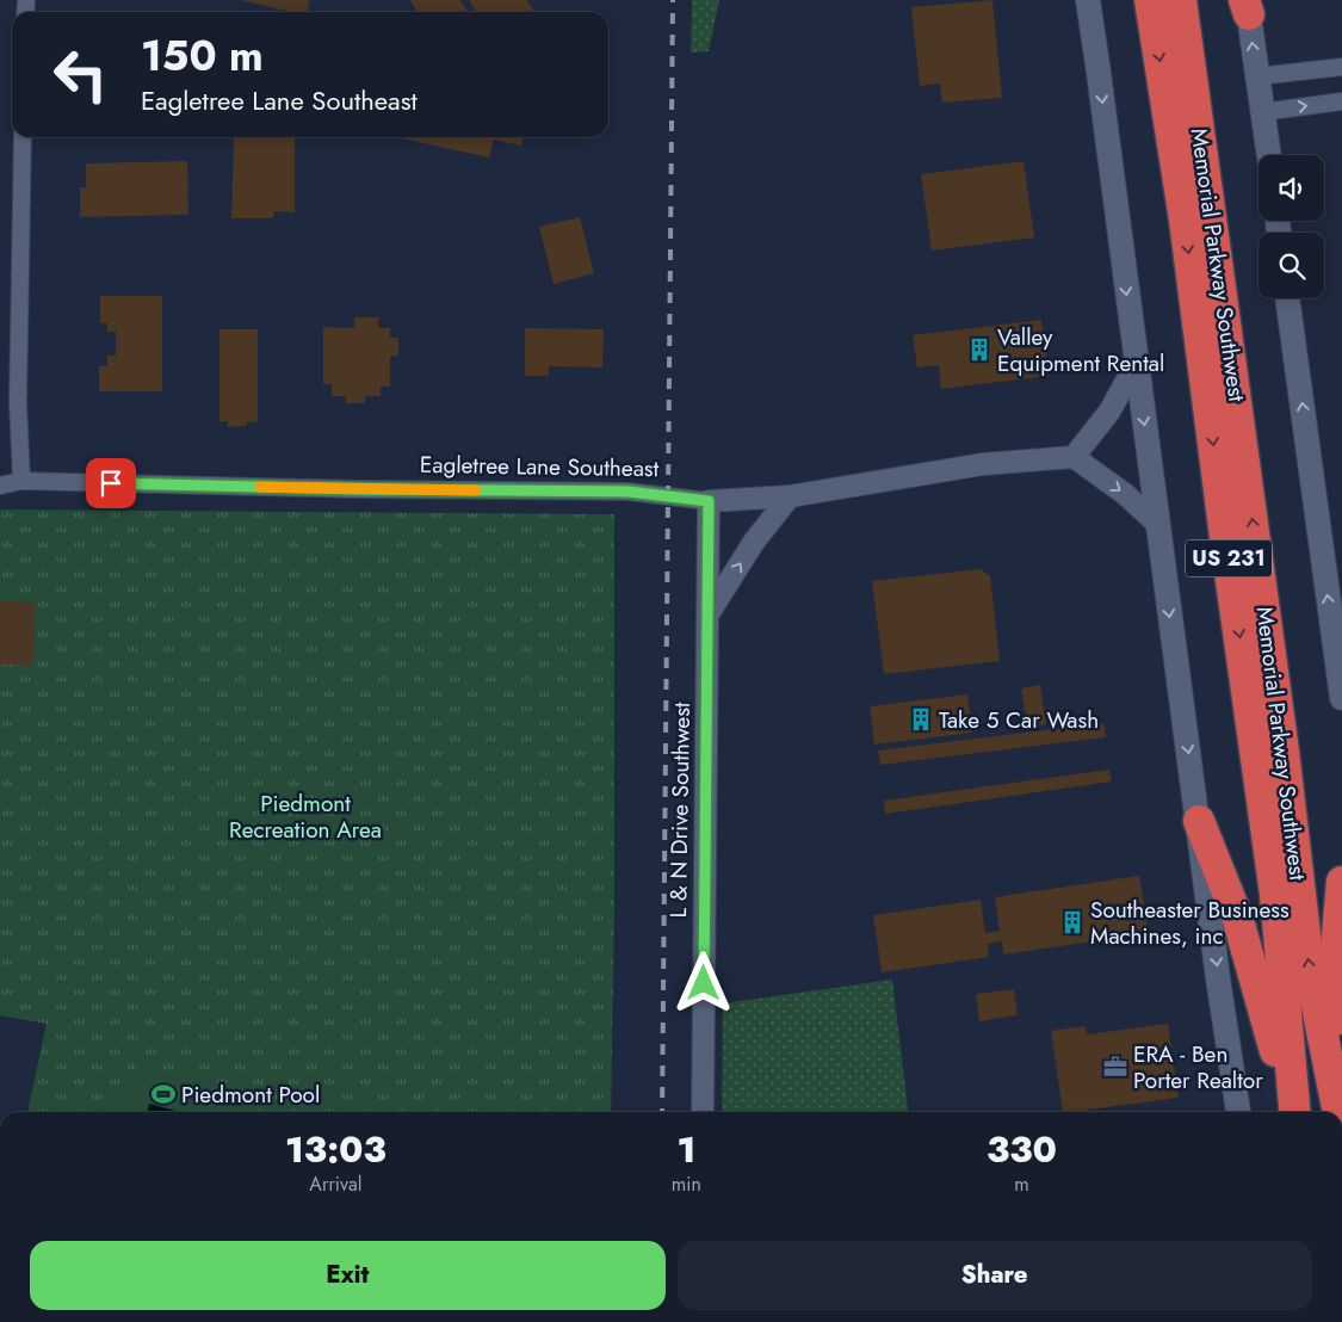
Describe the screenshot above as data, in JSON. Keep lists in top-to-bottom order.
{
  "streets": {
    "highway": ["Memorial Parkway Southwest", "US 231"],
    "street": ["Eagletree Lane Southeast", "L & N Drive Southwest"]
  },
  "crossings": [
    ["Eagletree Lane Southeast", "L & N Drive Southwest"]
  ],
  "parks": ["Piedmont Recreation Area"],
  "places": {
    "building": ["Valley Equipment Rental", "Take 5 Car Wash", "Southeaster Business Machines, inc"],
    "office": ["ERA - Ben Porter Realtor"],
    "sports": ["Piedmont Pool"]
  },
  "page": {
    "turn": ["150 m", "Eagletree Lane Southeast"],
    "eta": [
      "13:03",
      "Arrival",
      "1",
      "min",
      "330",
      "m"
    ],
    "buttons": ["Exit", "Share"]
  }
}
